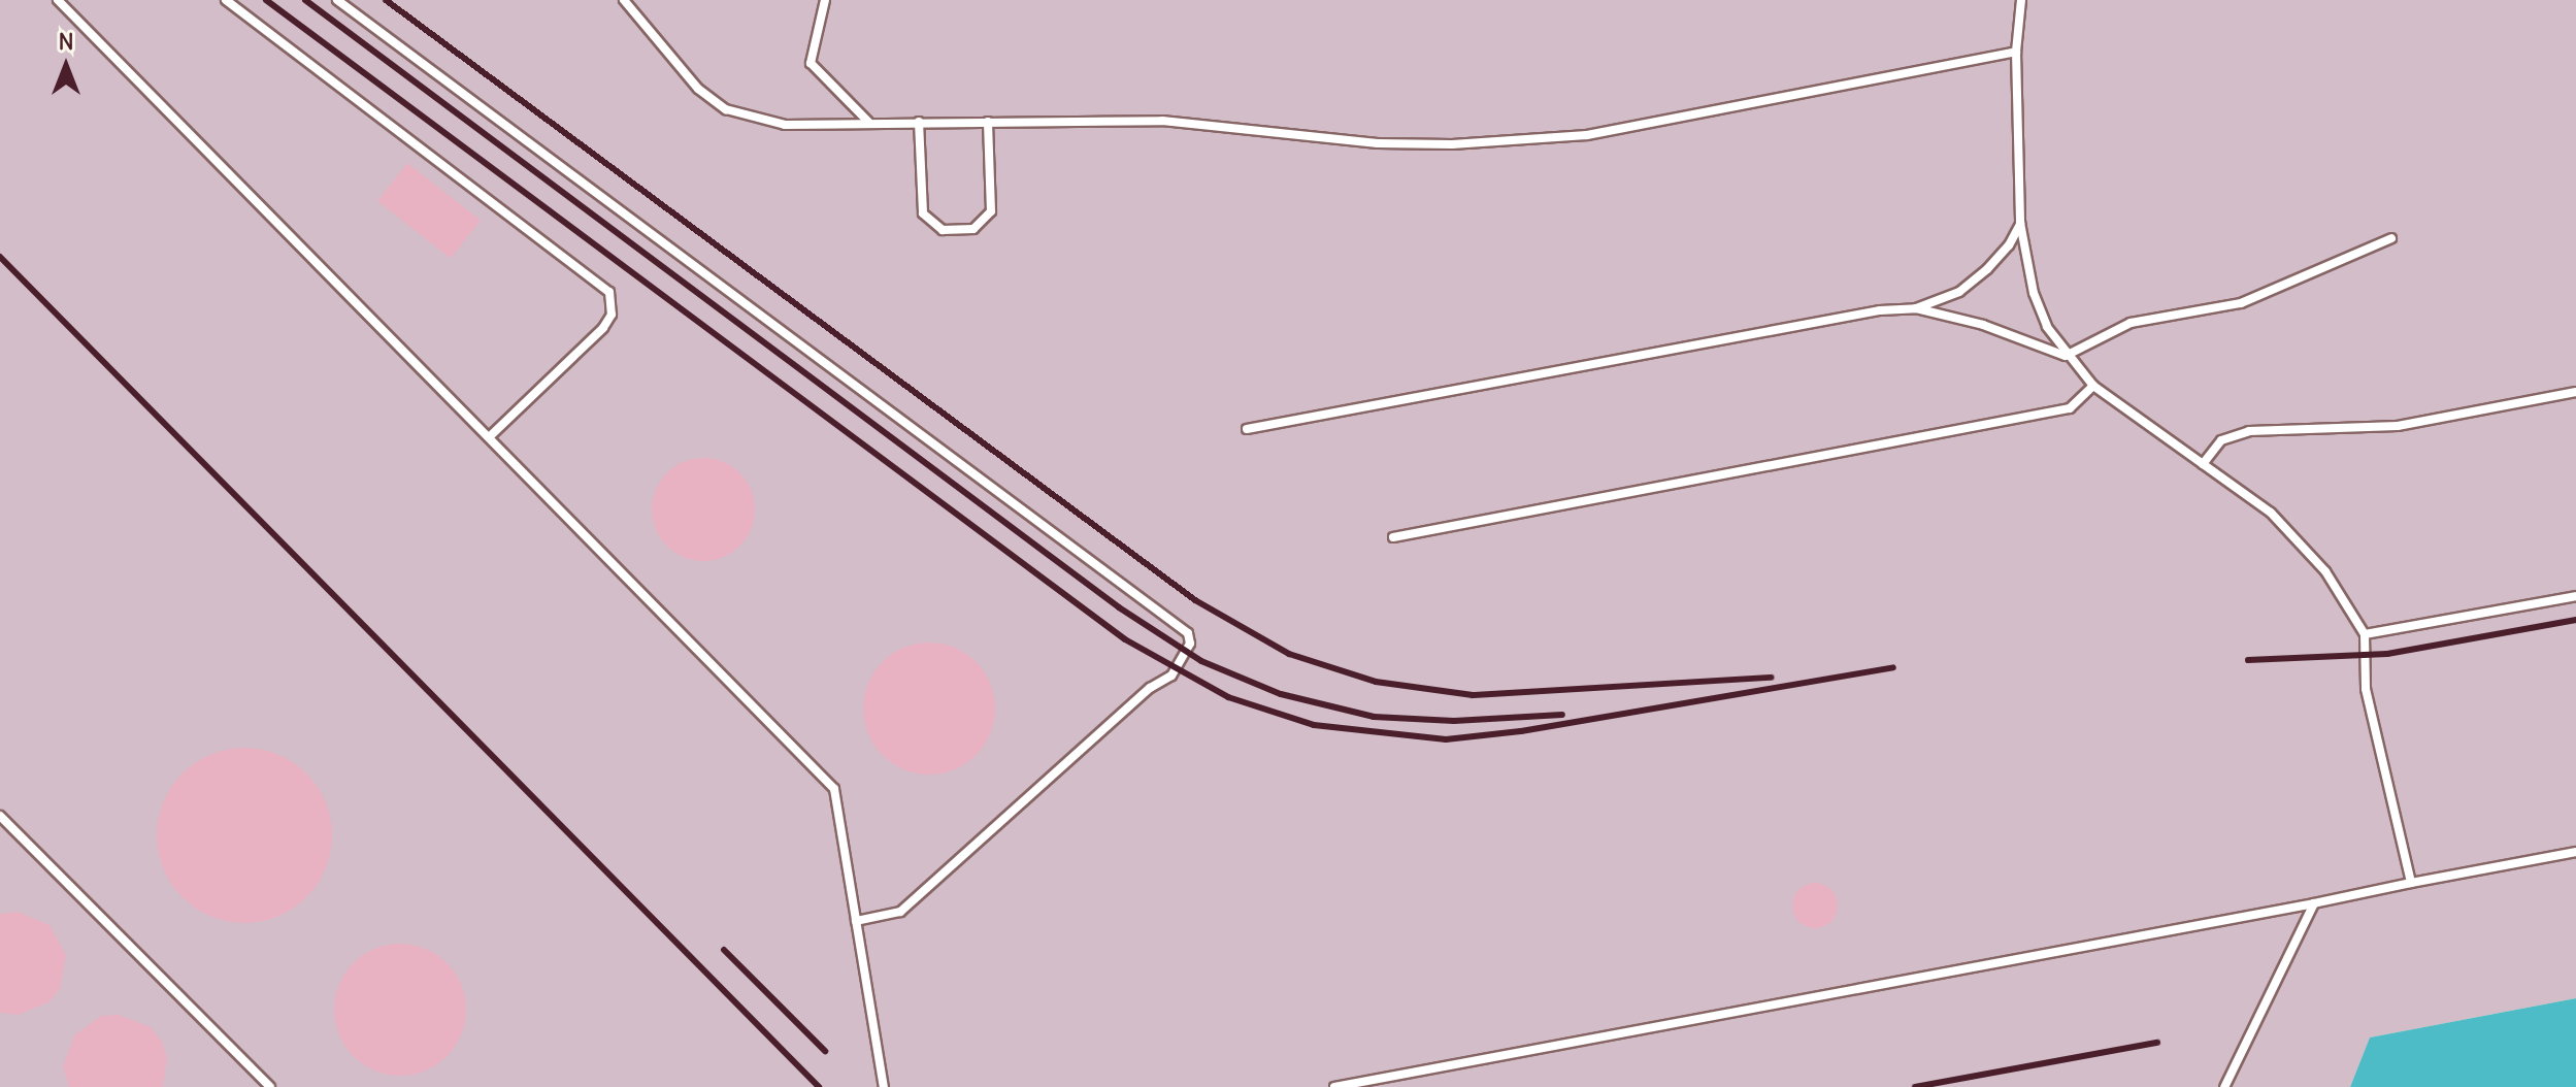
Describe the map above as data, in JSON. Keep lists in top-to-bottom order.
{
  "north": "top"
}
